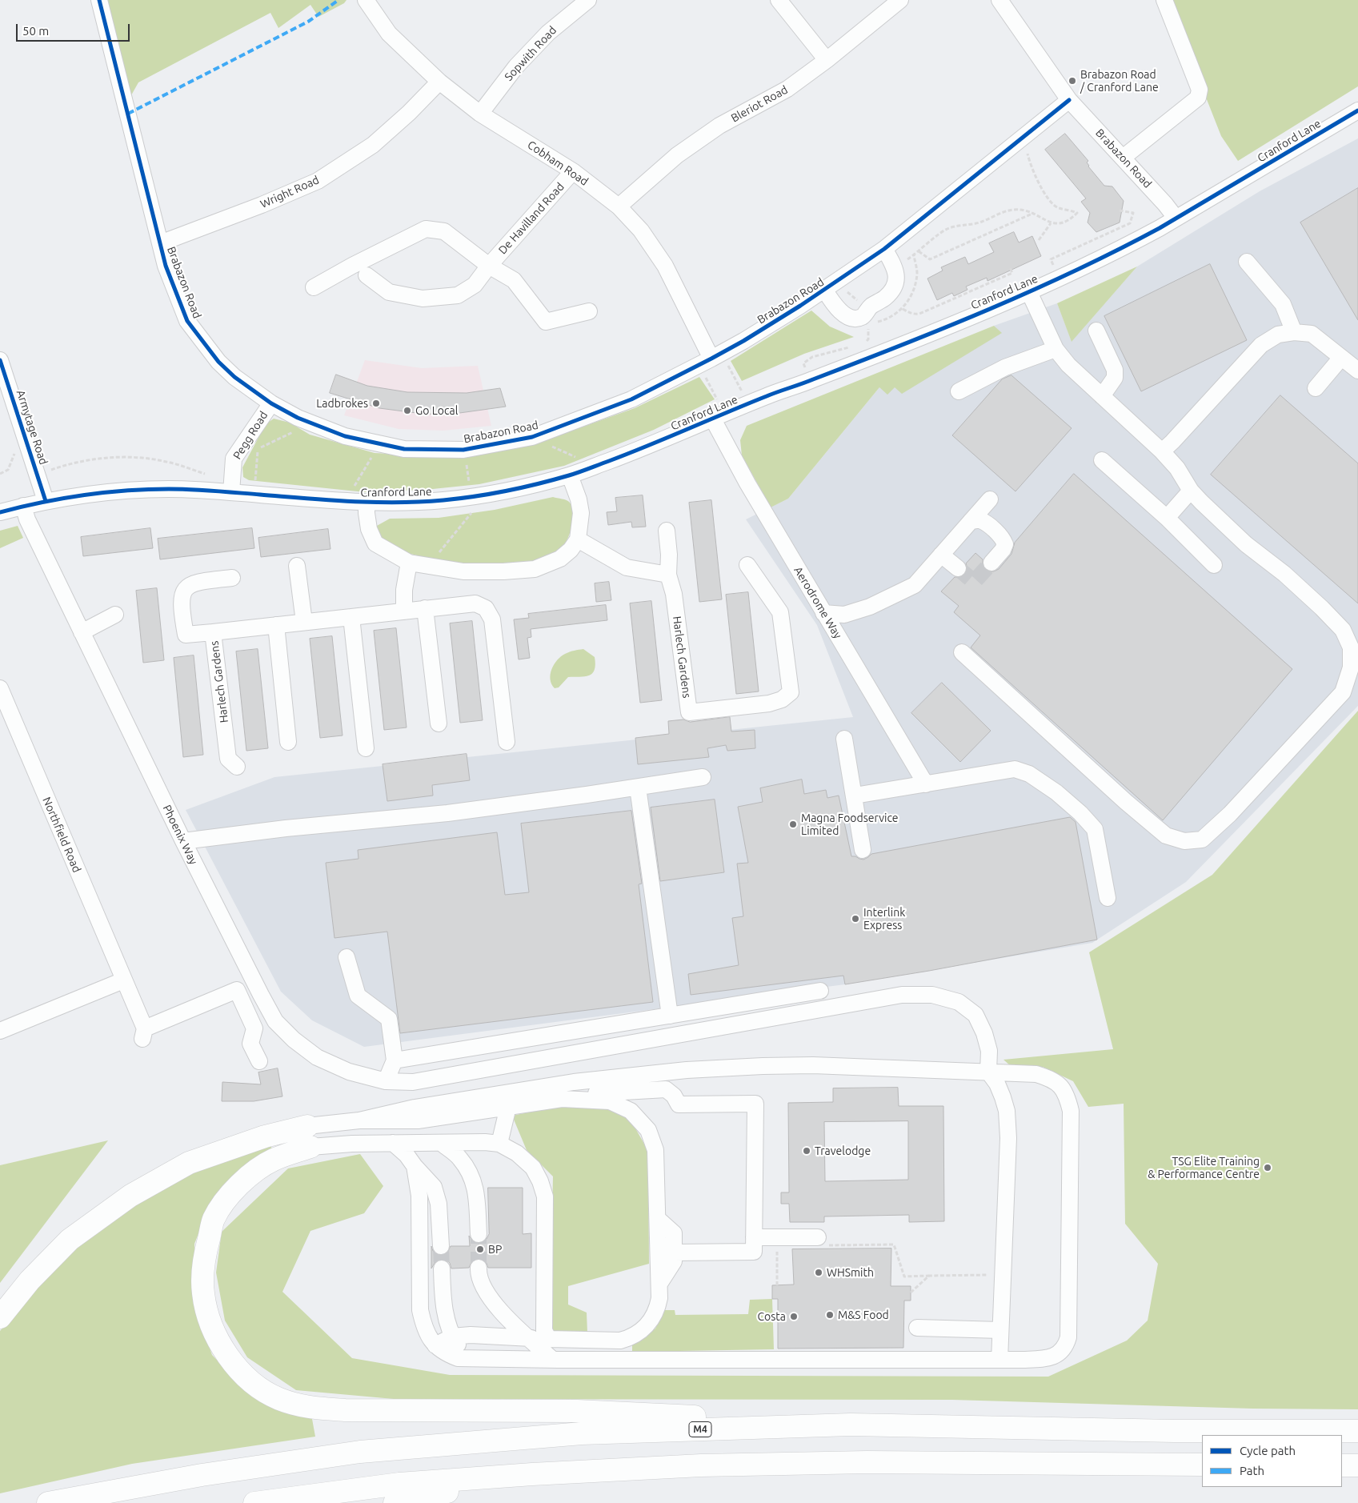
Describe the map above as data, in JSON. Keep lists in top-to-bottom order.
{
  "streets": {
    "highway": ["M4"],
    "street": [
      "Sopwith Road",
      "Bleriot Road",
      "Cranford Lane",
      "Brabazon Road",
      "Cobham Road",
      "Wright Road",
      "De Havilland Road",
      "Armytage Road",
      "Pegg Road",
      "Aerodrome Way",
      "Harlech Gardens",
      "Northfield Road",
      "Phoenix Way"
    ]
  },
  "crossings": [
    ["Sopwith Road", "Cobham Road"],
    ["Bleriot Road", "Cobham Road"],
    ["Cranford Lane", "Brabazon Road"],
    ["Cranford Lane", "Armytage Road"],
    ["Cranford Lane", "Pegg Road"],
    ["Cranford Lane", "Aerodrome Way"],
    ["Cranford Lane", "Phoenix Way"],
    ["Brabazon Road", "Cobham Road"],
    ["Brabazon Road", "Wright Road"],
    ["Brabazon Road", "Pegg Road"],
    ["Cobham Road", "Wright Road"],
    ["Cobham Road", "De Havilland Road"]
  ],
  "places": [
    "Brabazon Road / Cranford Lane",
    "Ladbrokes",
    "Go Local",
    "Magna Foodservice Limited",
    "Interlink Express",
    "Travelodge",
    "TSG Elite Training & Performance Centre",
    "BP",
    "WHSmith",
    "M&S Food",
    "Costa"
  ],
  "legend": ["Cycle path", "Path"],
  "scale_bar": "50 m"
}
